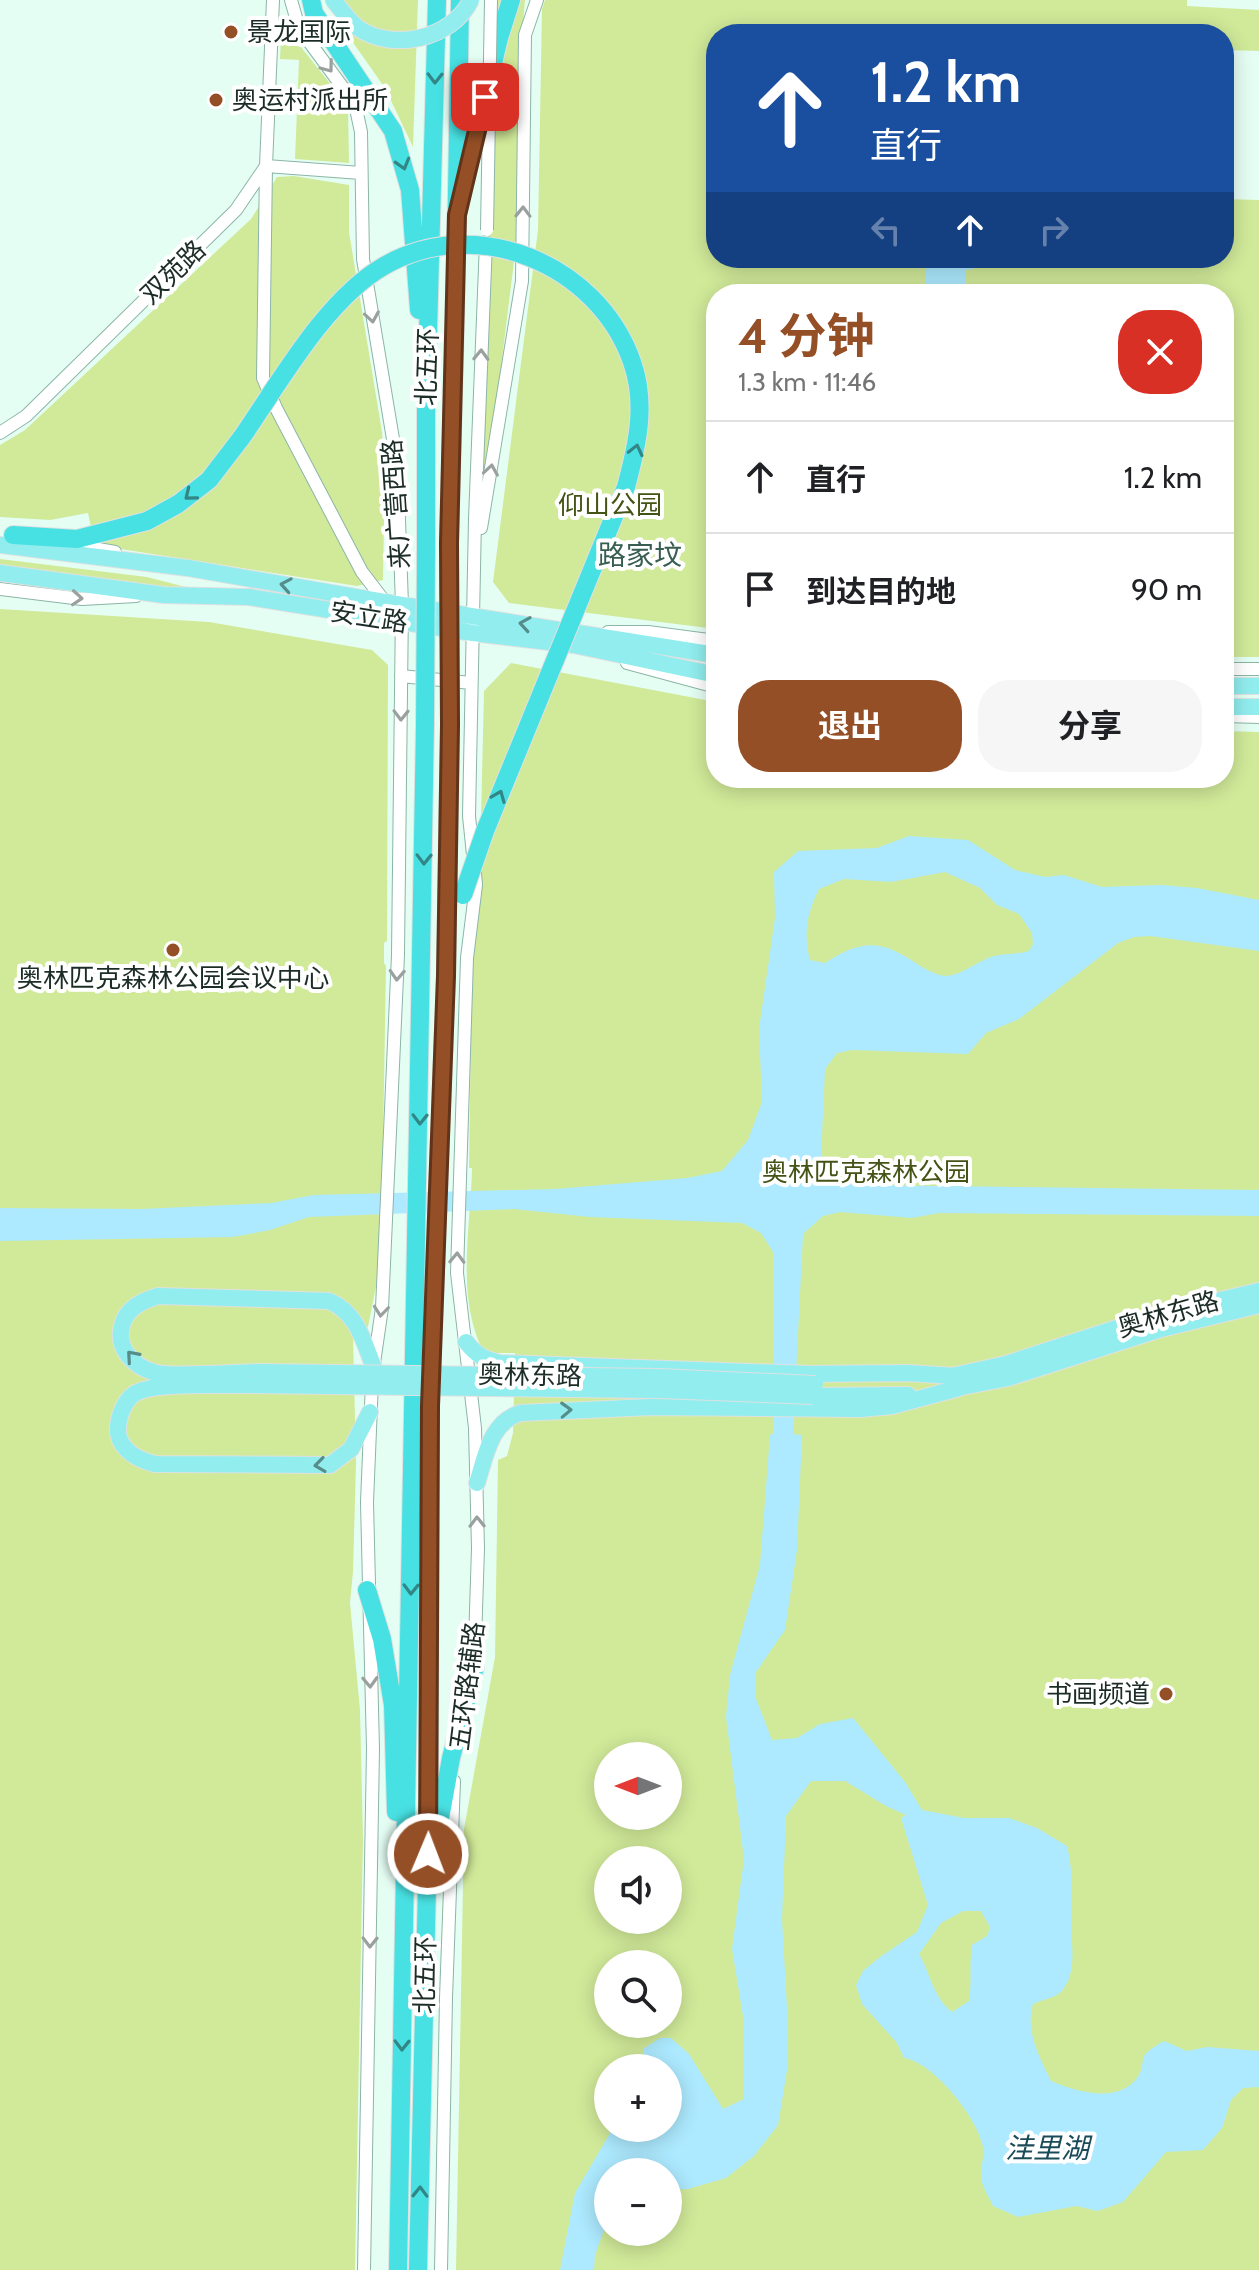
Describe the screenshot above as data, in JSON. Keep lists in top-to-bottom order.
{
  "streets": {
    "highway": ["北五环"],
    "main road": ["安立路", "奥林东路"],
    "street": ["双苑路", "来广营西路", "五环路辅路"]
  },
  "crossings": [
    ["来广营西路", "安立路"],
    ["来广营西路", "奥林东路"],
    ["安立路", "五环路辅路"]
  ],
  "one_way": ["五环路辅路"],
  "districts": ["路家坟"],
  "water": ["洼里湖"],
  "parks": ["仰山公园", "奥林匹克森林公园"],
  "places": [
    "景龙国际",
    "奥运村派出所",
    "奥林匹克森林公园会议中心",
    "书画频道"
  ],
  "north": "left",
  "page": {
    "turn": ["1.2 km", "直行"],
    "heading": ["4 分钟", "1.3 km · 11:46"],
    "list": [
      {
        "name": "直行",
        "value": "1.2 km"
      },
      {
        "name": "到达目的地",
        "value": "90 m"
      }
    ],
    "buttons": ["退出", "分享"],
    "map_buttons": ["+", "−"]
  }
}
